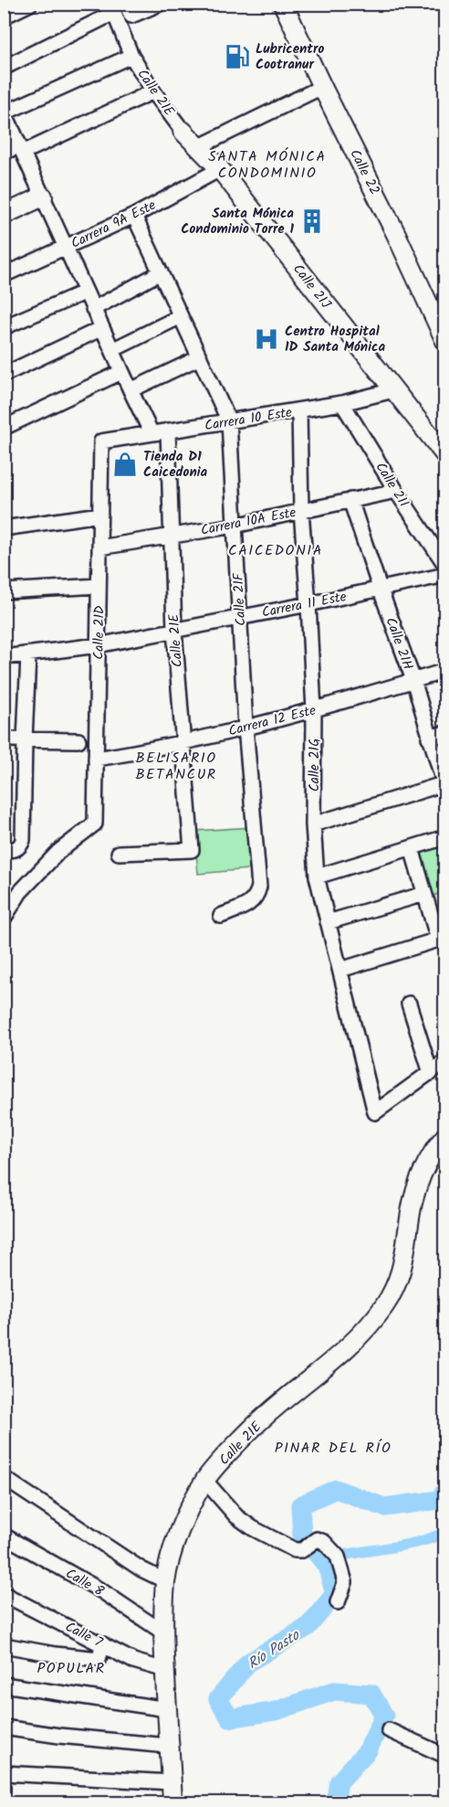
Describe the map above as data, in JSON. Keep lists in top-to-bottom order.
{
  "streets": {
    "main road": ["Calle 21E", "Calle 22", "Calle 21J"],
    "street": [
      "Carrera 9A Este",
      "Carrera 10 Este",
      "Calle 21I",
      "Carrera 10A Este",
      "Calle 21F",
      "Carrera 11 Este",
      "Calle 21D",
      "Calle 21H",
      "Carrera 12 Este",
      "Calle 21G",
      "Calle 8",
      "Calle 7"
    ]
  },
  "crossings": [
    ["Calle 21E", "Carrera 9A Este"],
    ["Calle 21E", "Calle 21J"],
    ["Calle 21E", "Carrera 10 Este"],
    ["Calle 21E", "Carrera 10A Este"],
    ["Calle 21E", "Carrera 11 Este"],
    ["Calle 21E", "Carrera 12 Este"],
    ["Calle 21E", "Calle 8"],
    ["Calle 21E", "Calle 7"],
    ["Carrera 9A Este", "Calle 21J"],
    ["Carrera 9A Este", "Calle 21F"],
    ["Calle 21J", "Carrera 10 Este"],
    ["Carrera 10 Este", "Calle 21I"],
    ["Carrera 10 Este", "Calle 21F"],
    ["Carrera 10 Este", "Calle 21D"],
    ["Carrera 10 Este", "Calle 21G"],
    ["Calle 21I", "Carrera 10A Este"],
    ["Carrera 10A Este", "Calle 21F"],
    ["Carrera 10A Este", "Calle 21D"],
    ["Carrera 10A Este", "Calle 21H"],
    ["Carrera 10A Este", "Calle 21G"],
    ["Calle 21F", "Carrera 11 Este"],
    ["Calle 21F", "Carrera 12 Este"],
    ["Carrera 11 Este", "Calle 21D"],
    ["Carrera 11 Este", "Calle 21H"],
    ["Carrera 11 Este", "Calle 21G"],
    ["Calle 21D", "Carrera 12 Este"],
    ["Calle 21H", "Carrera 12 Este"],
    ["Carrera 12 Este", "Calle 21G"]
  ],
  "districts": [
    "SANTA MÓNICA CONDOMINIO",
    "CAICEDONIA",
    "BELISARIO BETANCUR",
    "PINAR DEL RÍO",
    "POPULAR"
  ],
  "water": ["Río Pasto"],
  "places": {
    "fuel station": ["Lubricentro Cootranur"],
    "building": ["Santa Mónica Condominio Torre 1"],
    "hospital": ["Centro Hospital 1D Santa Mónica"],
    "shop": ["Tienda D1 Caicedonia"]
  }
}
